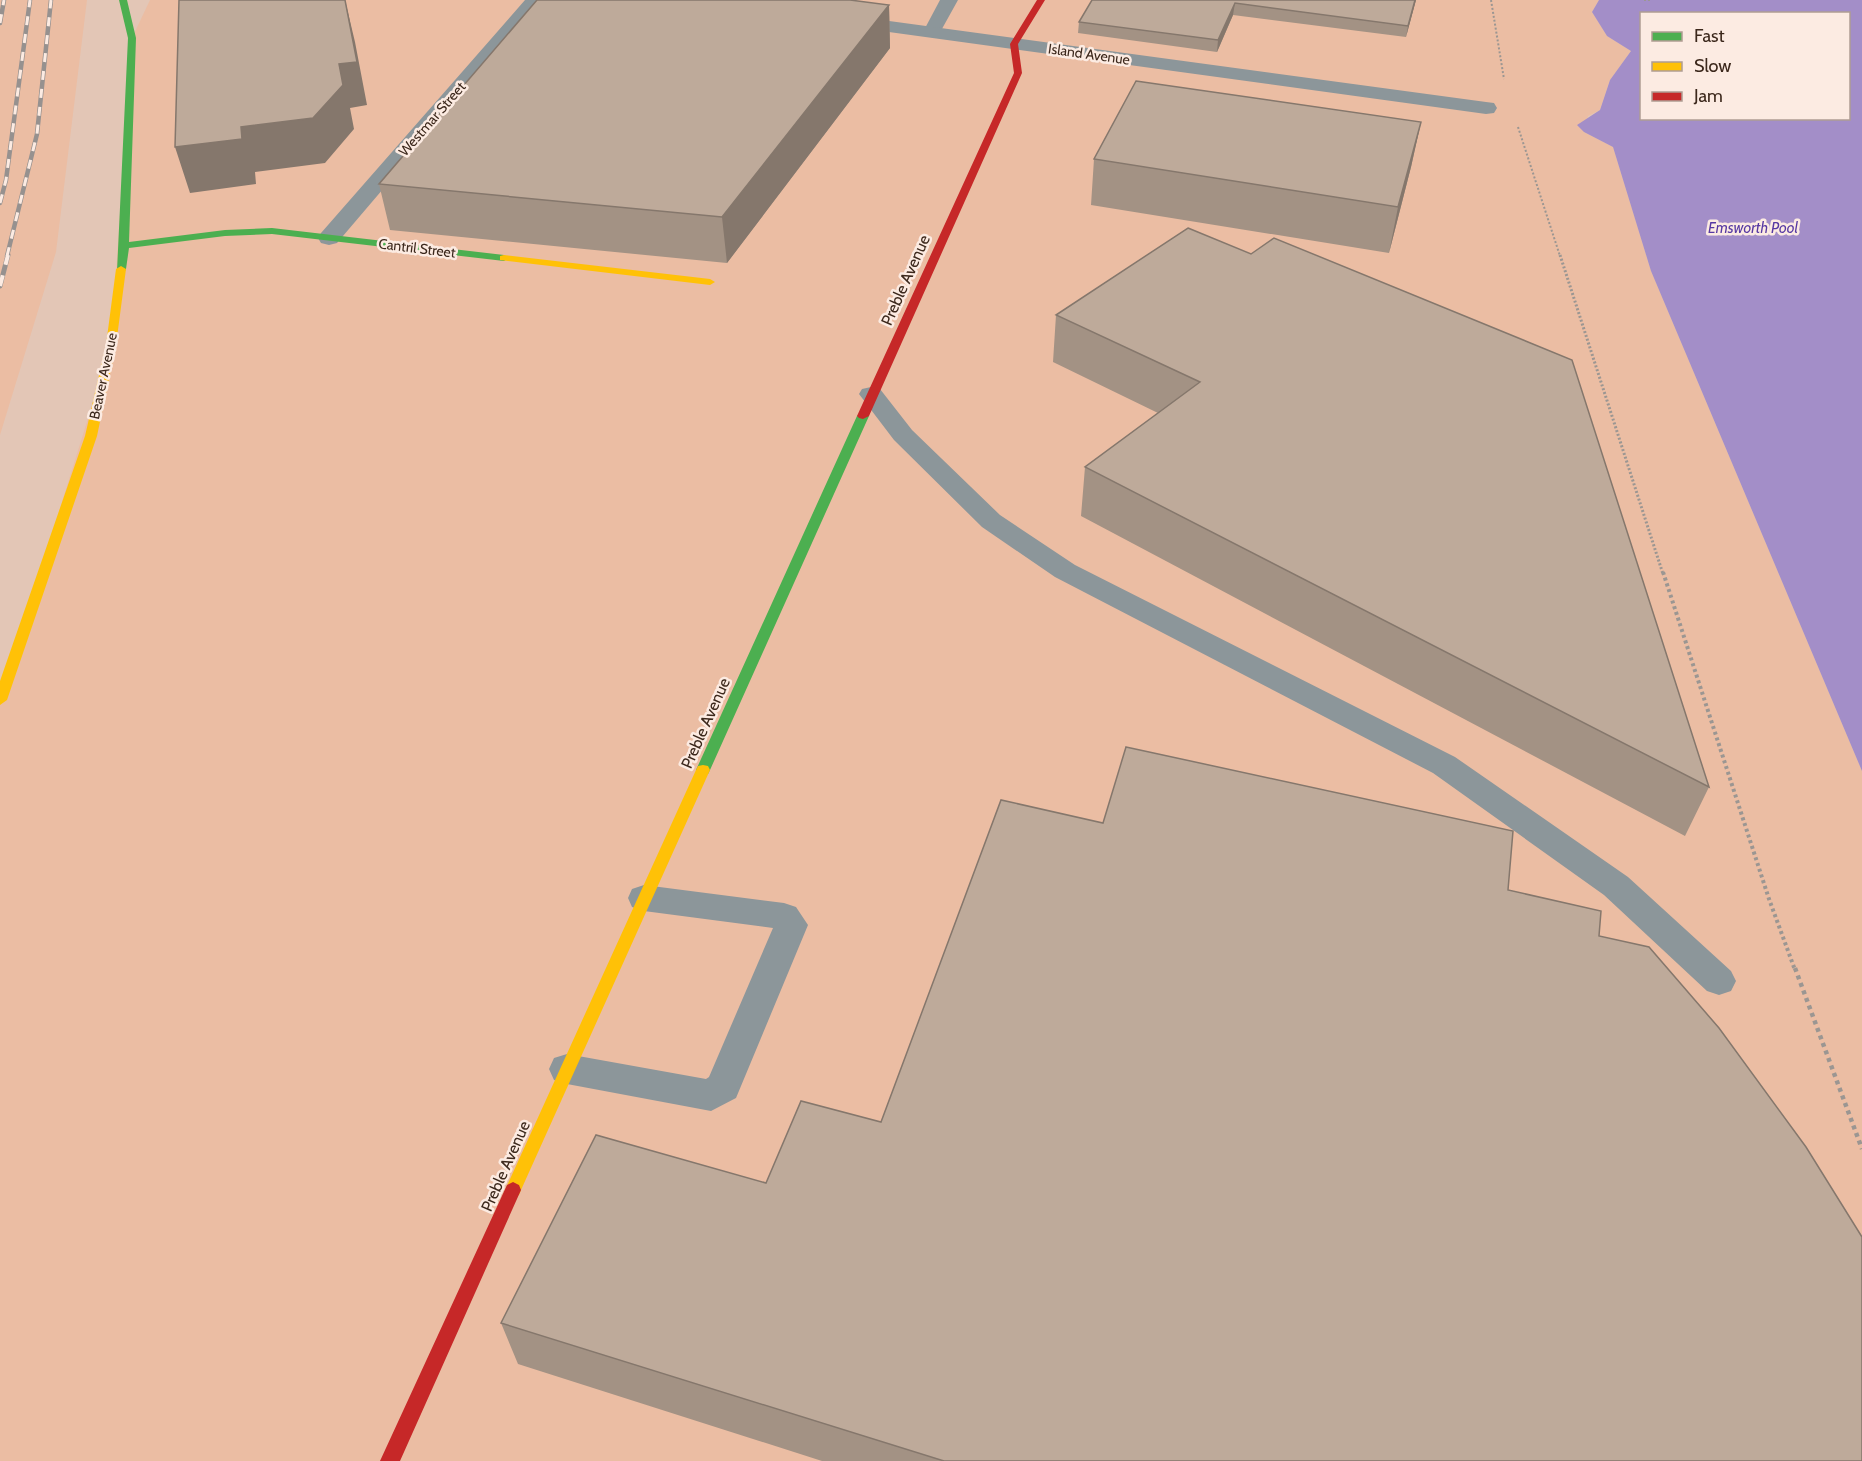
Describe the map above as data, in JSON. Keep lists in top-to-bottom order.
{
  "streets": {
    "street": [
      "Island Avenue",
      "Cantril Street",
      "Preble Avenue",
      "Beaver Avenue"
    ],
    "lane": ["Westmar Street"]
  },
  "crossings": [
    ["Island Avenue", "Preble Avenue"],
    ["Westmar Street", "Cantril Street"],
    ["Cantril Street", "Beaver Avenue"]
  ],
  "water": ["Emsworth Pool"],
  "legend": ["Fast", "Slow", "Jam"]
}
